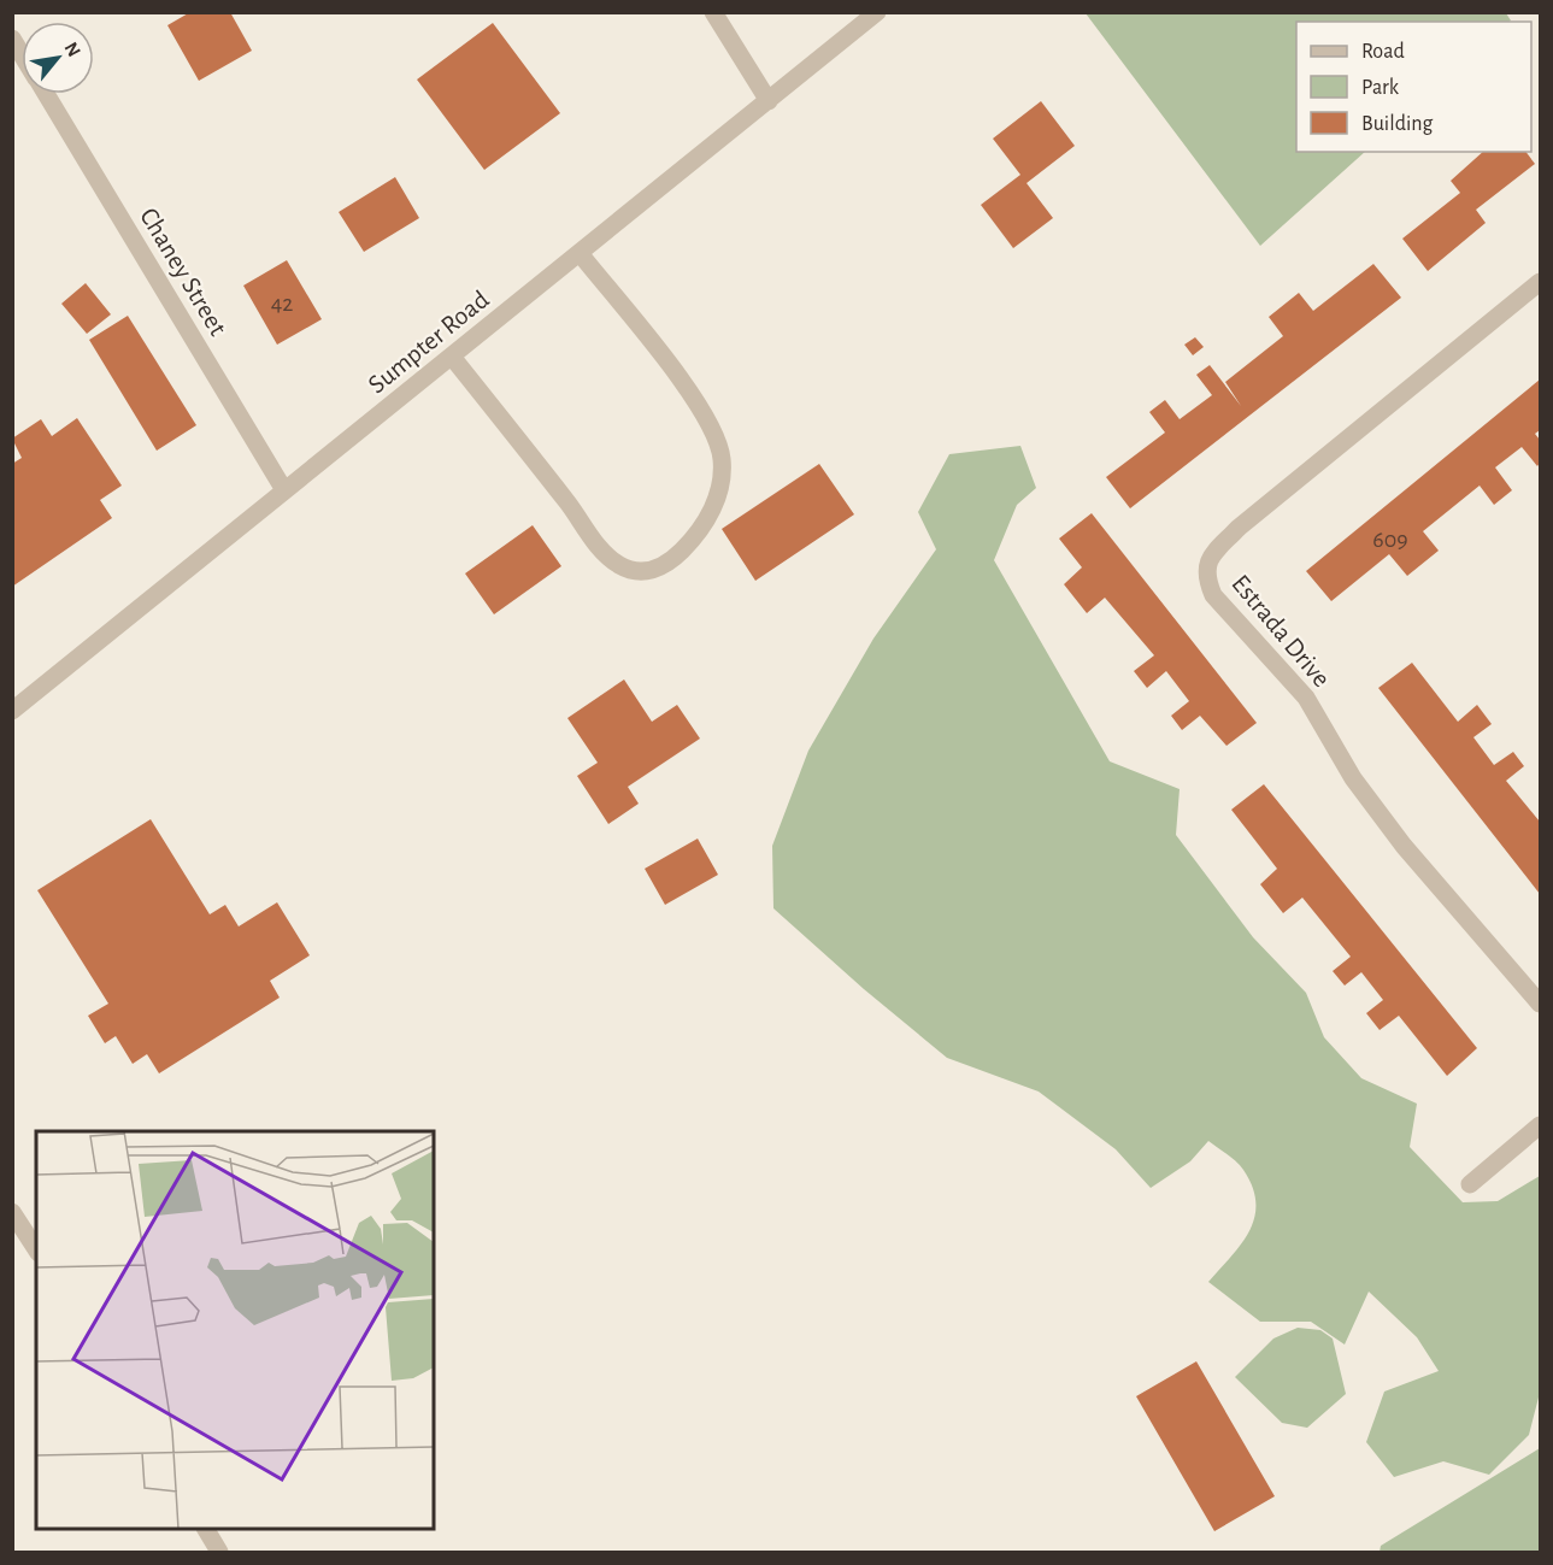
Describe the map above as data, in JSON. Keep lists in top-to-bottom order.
{
  "streets": {
    "street": ["Chaney Street", "Sumpter Road", "Estrada Drive"]
  },
  "crossings": [
    ["Chaney Street", "Sumpter Road"]
  ],
  "house_numbers": ["42", "609"],
  "legend": ["Road", "Park", "Building"],
  "north": "top right"
}
